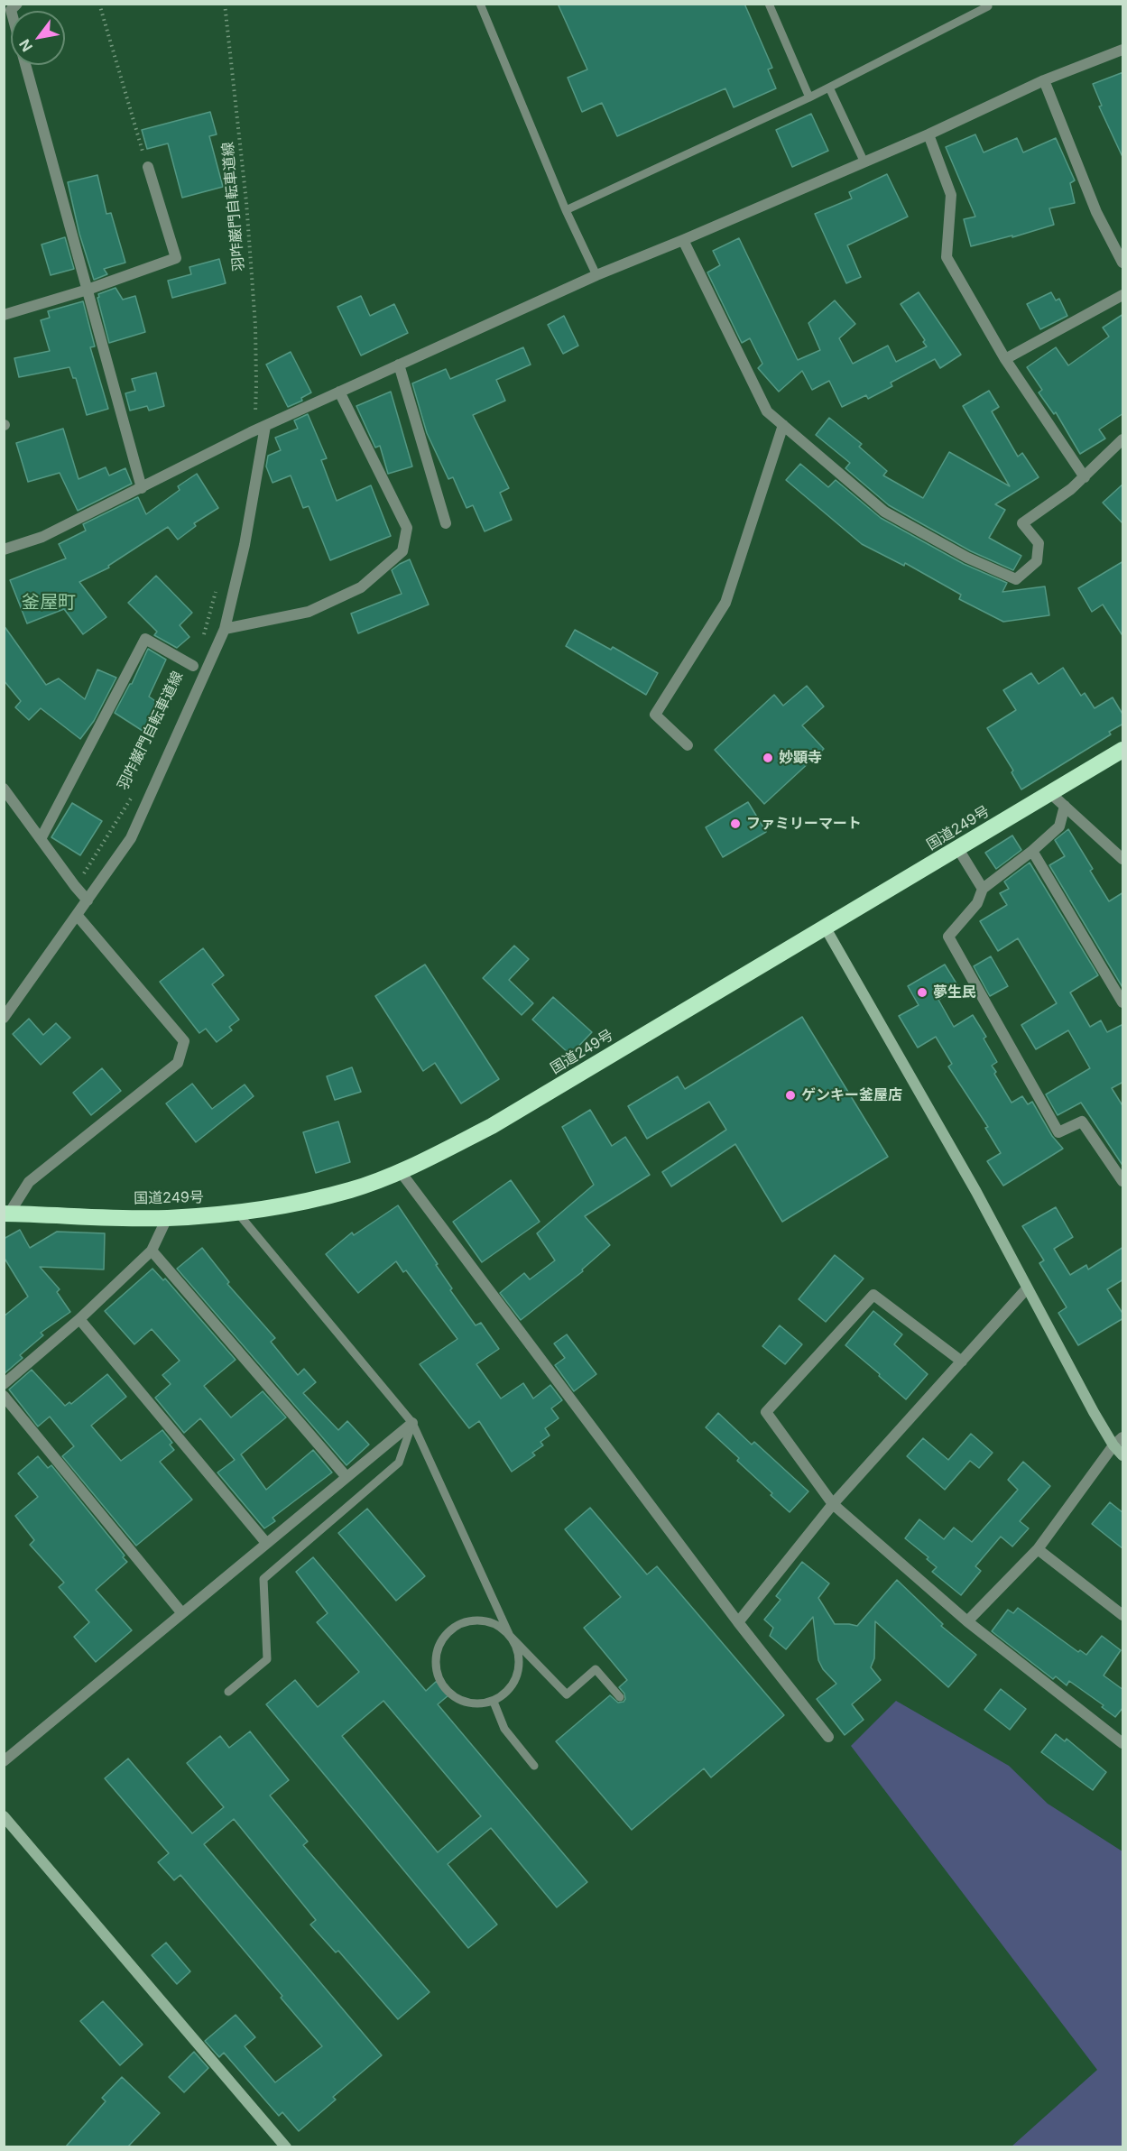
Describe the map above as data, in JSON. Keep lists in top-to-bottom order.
{
  "streets": {
    "highway": ["国道249号"],
    "path": ["羽咋巌門自転車道線"]
  },
  "districts": ["釜屋町"],
  "places": [
    "妙顕寺",
    "ファミリーマート",
    "夢生民",
    "ゲンキー釜屋店"
  ],
  "north": "bottom left"
}
